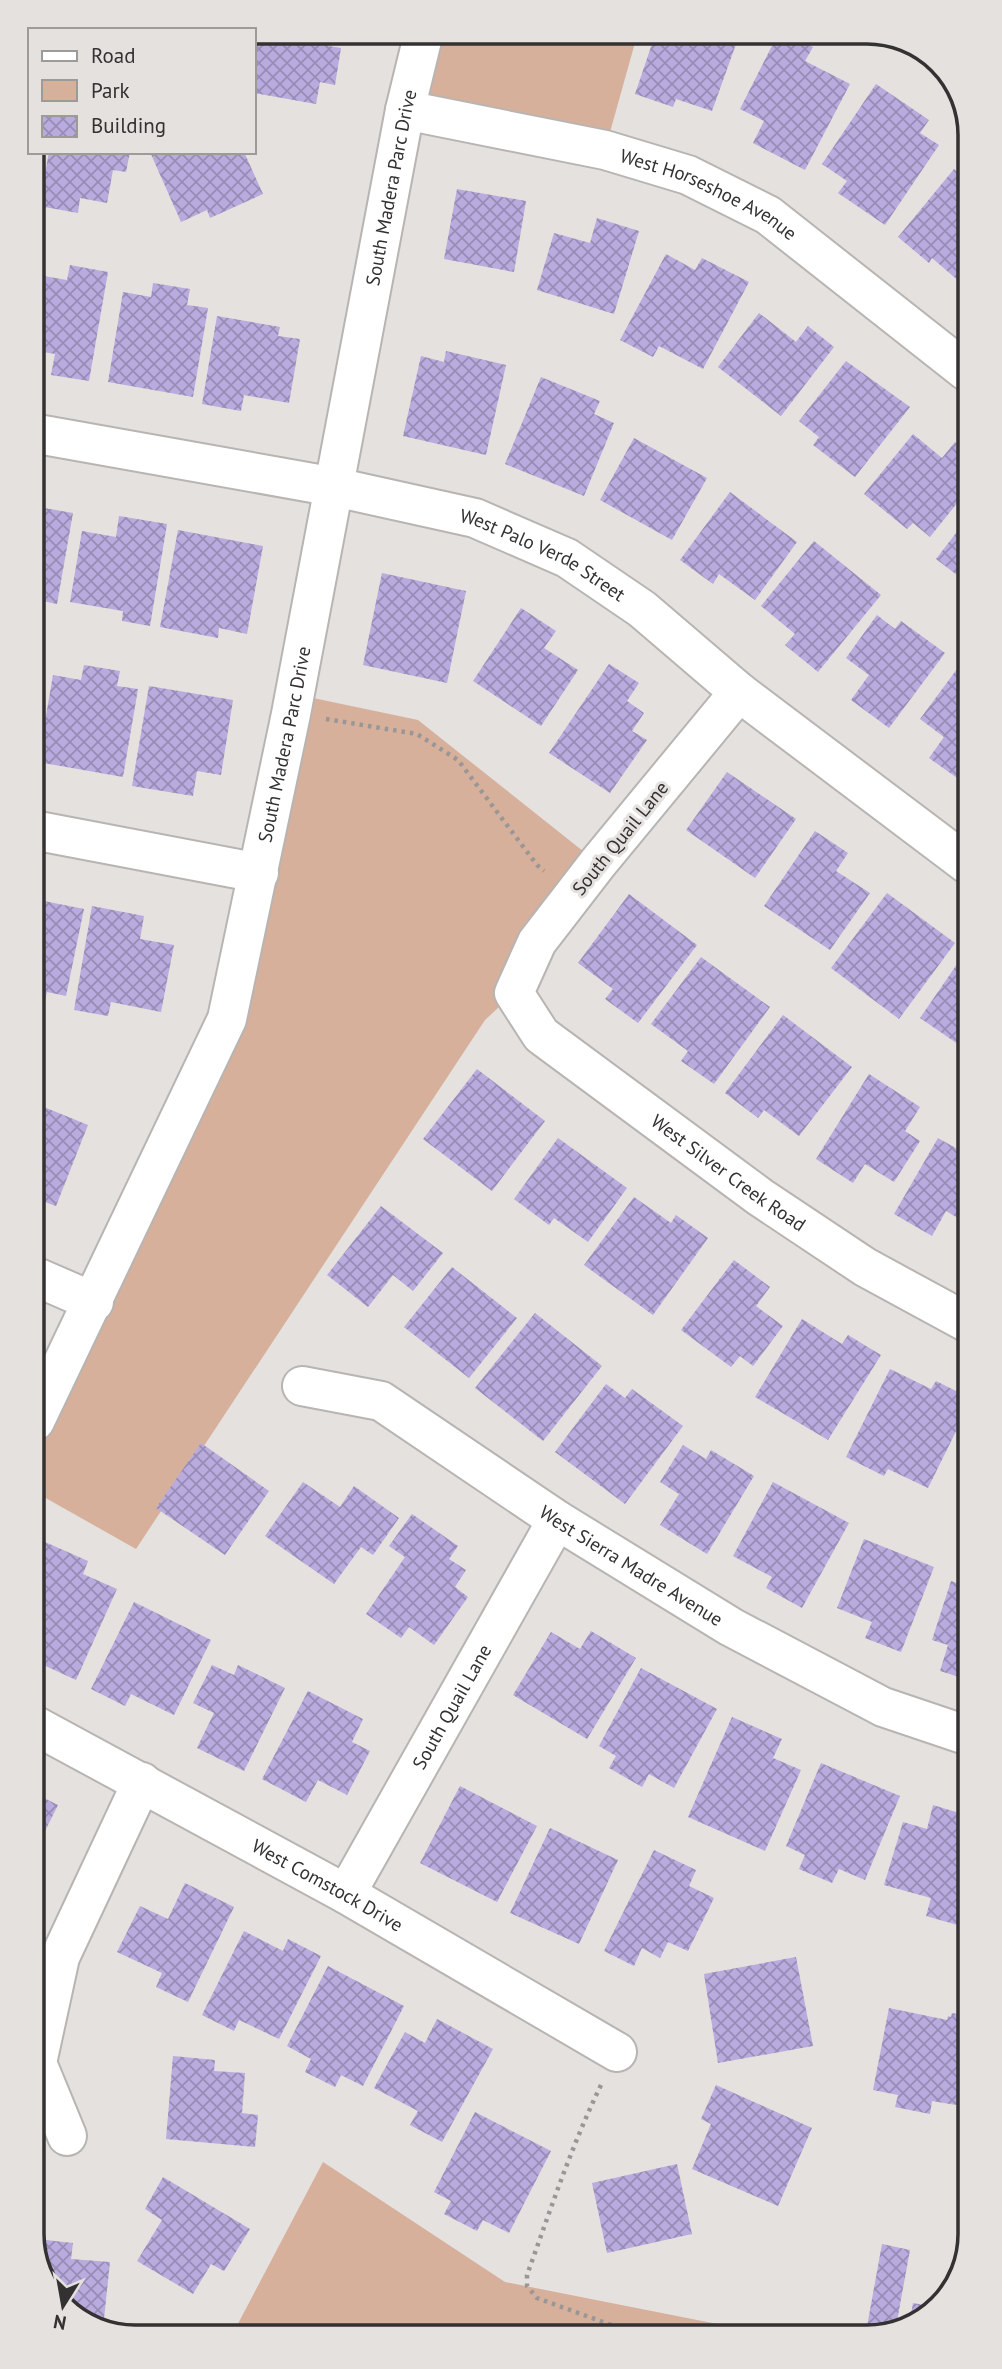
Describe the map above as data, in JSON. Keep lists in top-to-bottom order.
{
  "streets": {
    "street": [
      "South Madera Parc Drive",
      "West Horseshoe Avenue",
      "West Palo Verde Street",
      "South Quail Lane",
      "West Silver Creek Road",
      "West Sierra Madre Avenue",
      "West Comstock Drive"
    ]
  },
  "crossings": [
    ["South Madera Parc Drive", "West Horseshoe Avenue"],
    ["South Madera Parc Drive", "West Palo Verde Street"],
    ["West Palo Verde Street", "South Quail Lane"],
    ["South Quail Lane", "West Silver Creek Road"],
    ["South Quail Lane", "West Sierra Madre Avenue"],
    ["South Quail Lane", "West Comstock Drive"]
  ],
  "legend": ["Road", "Park", "Building"],
  "north": "bottom"
}
